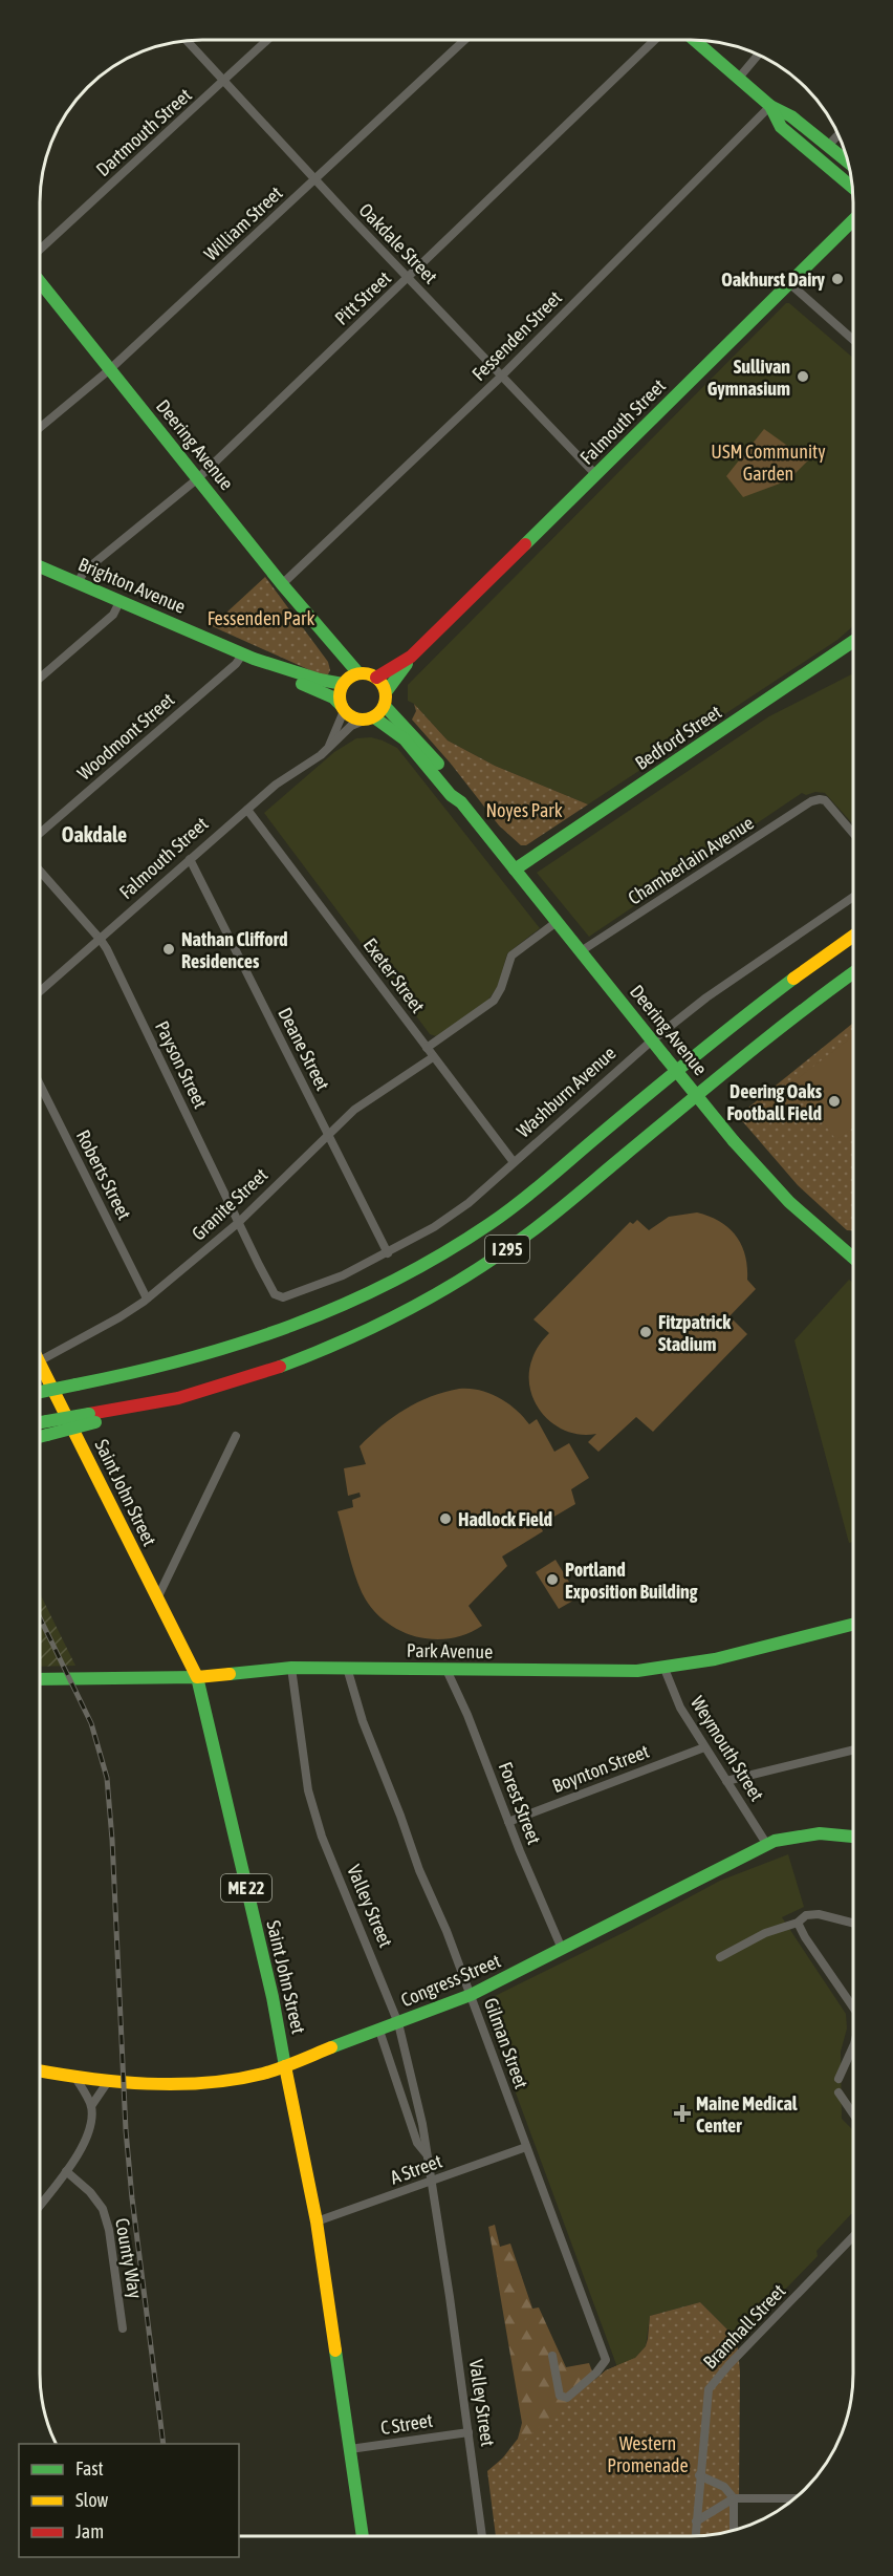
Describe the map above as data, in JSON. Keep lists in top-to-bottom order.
{
  "streets": {
    "main road": [
      "Falmouth Street",
      "Deering Avenue",
      "Brighton Avenue",
      "Bedford Street",
      "I 295",
      "Saint John Street",
      "Park Avenue",
      "ME 22",
      "Congress Street"
    ],
    "street": [
      "Dartmouth Street",
      "William Street",
      "Oakdale Street",
      "Pitt Street",
      "Fessenden Street",
      "Woodmont Street",
      "Chamberlain Avenue",
      "Exeter Street",
      "Deane Street",
      "Payson Street",
      "Washburn Avenue",
      "Roberts Street",
      "Granite Street",
      "Weymouth Street",
      "Boynton Street",
      "Forest Street",
      "Valley Street",
      "Gilman Street",
      "A Street",
      "County Way",
      "Bramhall Street",
      "C Street"
    ]
  },
  "crossings": [
    ["Dartmouth Street", "Oakdale Street"],
    ["William Street", "Oakdale Street"],
    ["William Street", "Deering Avenue"],
    ["Oakdale Street", "Pitt Street"],
    ["Oakdale Street", "Fessenden Street"],
    ["Oakdale Street", "Falmouth Street"],
    ["Pitt Street", "Deering Avenue"],
    ["Pitt Street", "Brighton Avenue"],
    ["Fessenden Street", "Deering Avenue"],
    ["Falmouth Street", "Deering Avenue"],
    ["Falmouth Street", "Brighton Avenue"],
    ["Falmouth Street", "Exeter Street"],
    ["Falmouth Street", "Deane Street"],
    ["Falmouth Street", "Payson Street"],
    ["Deering Avenue", "Brighton Avenue"],
    ["Deering Avenue", "Bedford Street"],
    ["Deering Avenue", "Chamberlain Avenue"],
    ["Deering Avenue", "Washburn Avenue"],
    ["Brighton Avenue", "Woodmont Street"],
    ["Exeter Street", "Washburn Avenue"],
    ["Exeter Street", "Granite Street"],
    ["Deane Street", "Washburn Avenue"],
    ["Deane Street", "Granite Street"],
    ["Payson Street", "Washburn Avenue"],
    ["Payson Street", "Granite Street"],
    ["Roberts Street", "Granite Street"],
    ["Saint John Street", "Park Avenue"],
    ["Saint John Street", "Congress Street"],
    ["Saint John Street", "A Street"],
    ["Saint John Street", "C Street"],
    ["Park Avenue", "Weymouth Street"],
    ["Park Avenue", "Forest Street"],
    ["Park Avenue", "Valley Street"],
    ["Park Avenue", "Gilman Street"],
    ["Weymouth Street", "Boynton Street"],
    ["Weymouth Street", "Congress Street"],
    ["Boynton Street", "Forest Street"],
    ["Forest Street", "Congress Street"],
    ["Valley Street", "Congress Street"],
    ["Valley Street", "A Street"],
    ["Valley Street", "C Street"],
    ["Congress Street", "Gilman Street"],
    ["Gilman Street", "A Street"]
  ],
  "districts": ["Oakdale"],
  "parks": [
    "USM Community Garden",
    "Fessenden Park",
    "Noyes Park",
    "Western Promenade"
  ],
  "places": {
    "other": [
      "Oakhurst Dairy",
      "Sullivan Gymnasium",
      "Nathan Clifford Residences",
      "Deering Oaks Football Field",
      "Fitzpatrick Stadium",
      "Hadlock Field",
      "Portland Exposition Building"
    ],
    "health": ["Maine Medical Center"]
  },
  "legend": ["Fast", "Slow", "Jam"]
}
